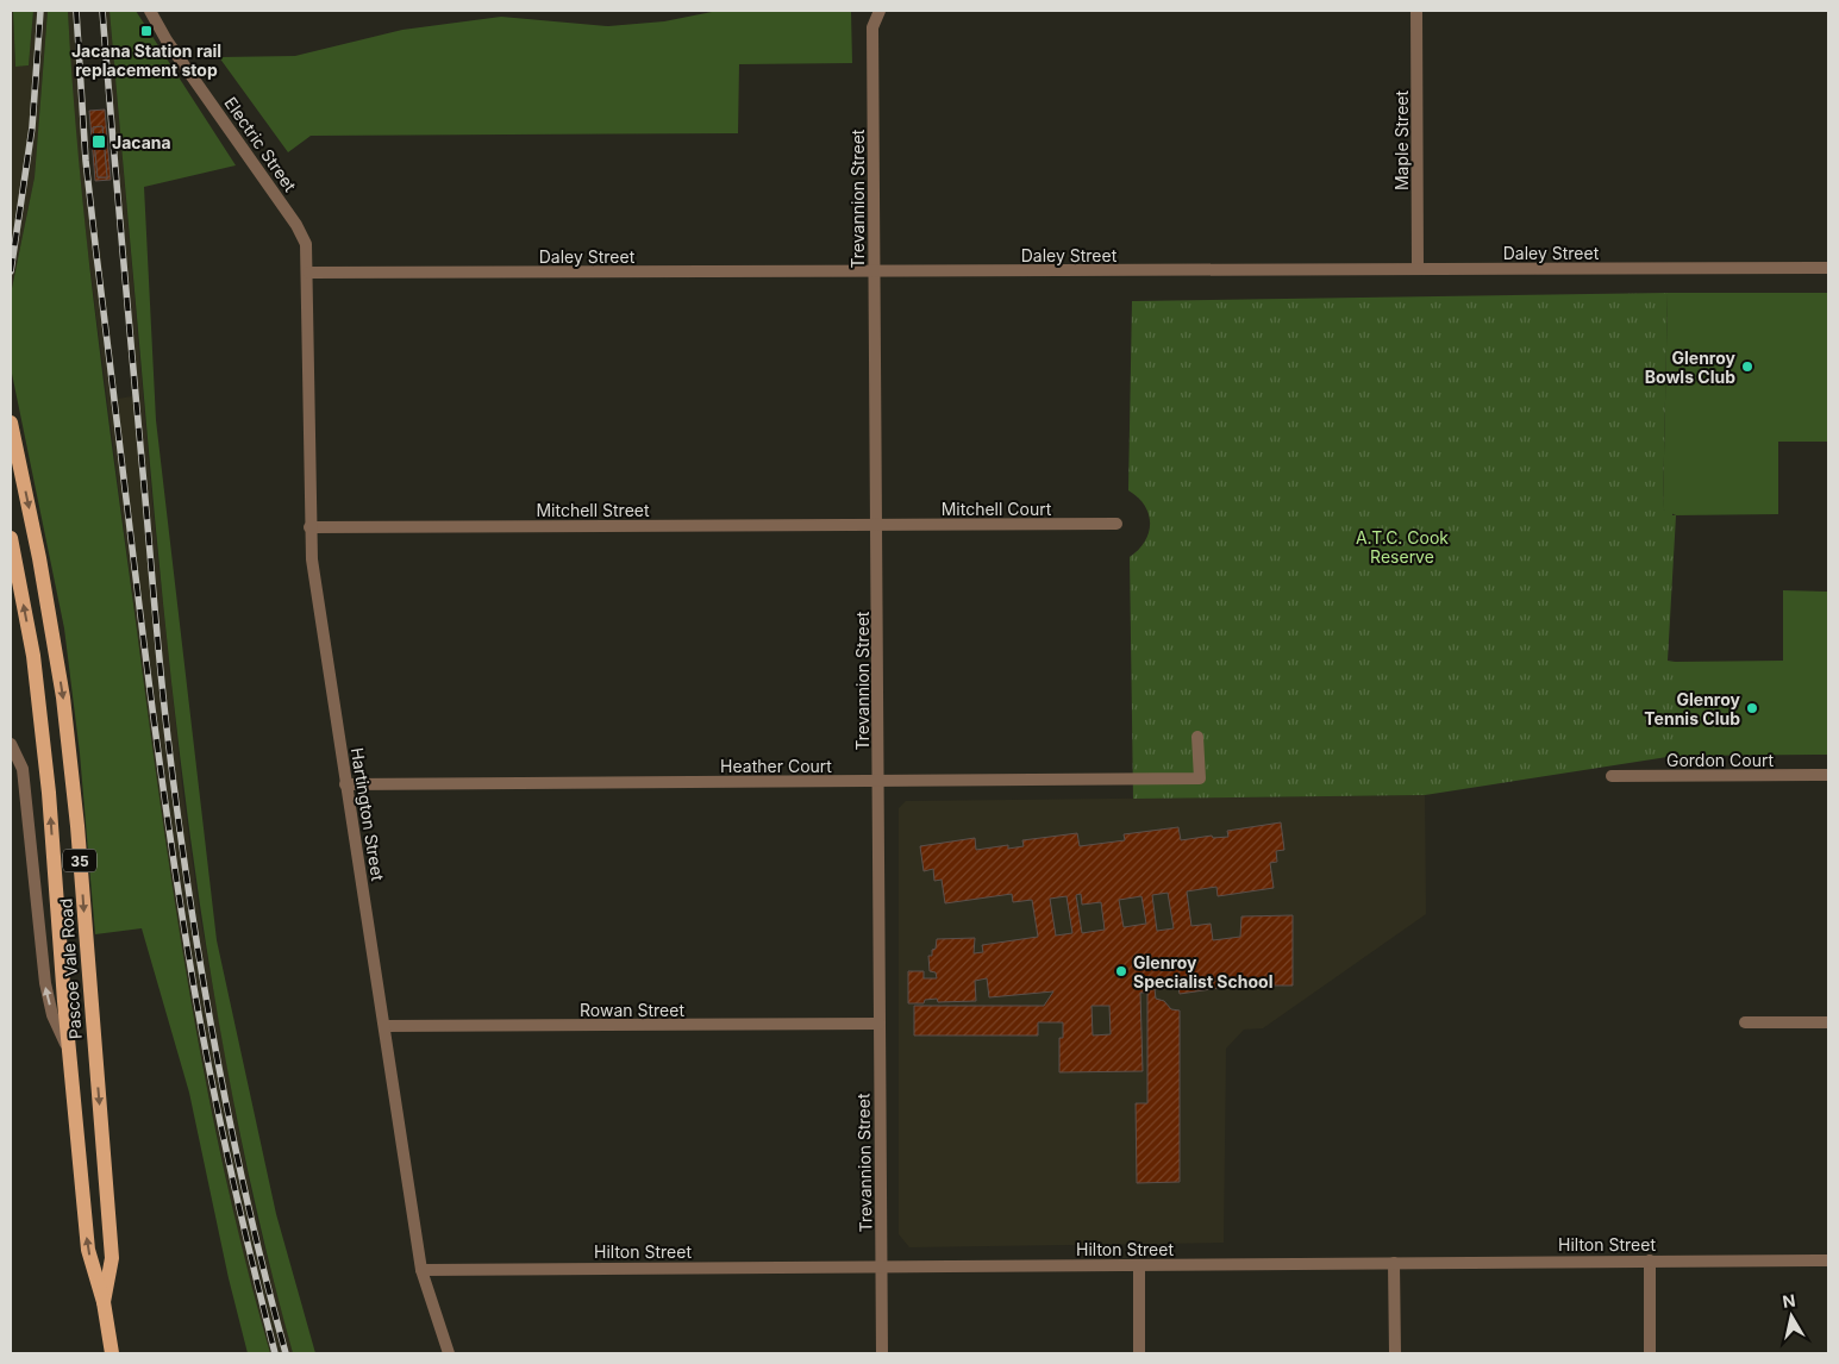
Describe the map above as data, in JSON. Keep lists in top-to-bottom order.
{
  "streets": {
    "main road": ["35", "Pascoe Vale Road"],
    "street": [
      "Maple Street",
      "Electric Street",
      "Trevannion Street",
      "Daley Street",
      "Mitchell Court",
      "Mitchell Street",
      "Gordon Court",
      "Heather Court",
      "Hartington Street",
      "Rowan Street",
      "Hilton Street"
    ]
  },
  "crossings": [
    ["Maple Street", "Daley Street"],
    ["Electric Street", "Daley Street"],
    ["Electric Street", "Hartington Street"],
    ["Trevannion Street", "Daley Street"],
    ["Trevannion Street", "Mitchell Court"],
    ["Trevannion Street", "Mitchell Street"],
    ["Trevannion Street", "Heather Court"],
    ["Trevannion Street", "Rowan Street"],
    ["Trevannion Street", "Hilton Street"],
    ["Daley Street", "Hartington Street"],
    ["Mitchell Court", "Mitchell Street"],
    ["Mitchell Street", "Hartington Street"],
    ["Heather Court", "Hartington Street"],
    ["Hartington Street", "Rowan Street"],
    ["Hartington Street", "Hilton Street"]
  ],
  "parks": ["A.T.C. Cook Reserve"],
  "places": {
    "transit": ["Jacana Station rail replacement stop", "Jacana"],
    "other": ["Glenroy Bowls Club", "Glenroy Tennis Club", "Glenroy Specialist School"]
  },
  "north": "top"
}
